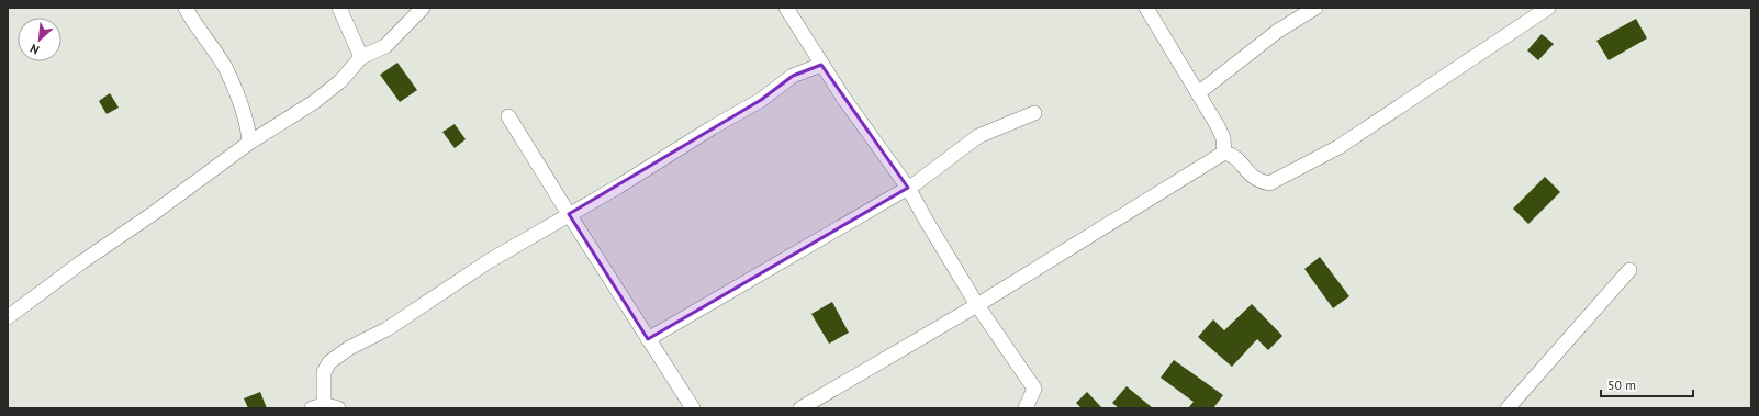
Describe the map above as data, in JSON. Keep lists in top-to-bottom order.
{
  "scale_bar": "50 m",
  "north": "bottom left"
}
